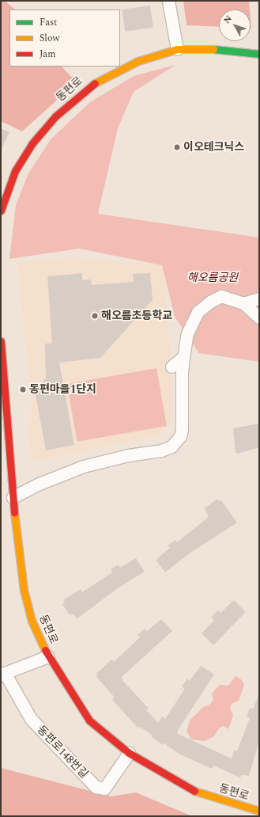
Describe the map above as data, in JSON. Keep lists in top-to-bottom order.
{
  "streets": {
    "street": ["동편로", "동편로148번길"]
  },
  "crossings": [
    ["동편로", "동편로148번길"]
  ],
  "parks": ["해오름공원"],
  "places": ["이오테크닉스", "해오름초등학교", "동편마을1단지"],
  "legend": ["Fast", "Slow", "Jam"],
  "north": "top left"
}
